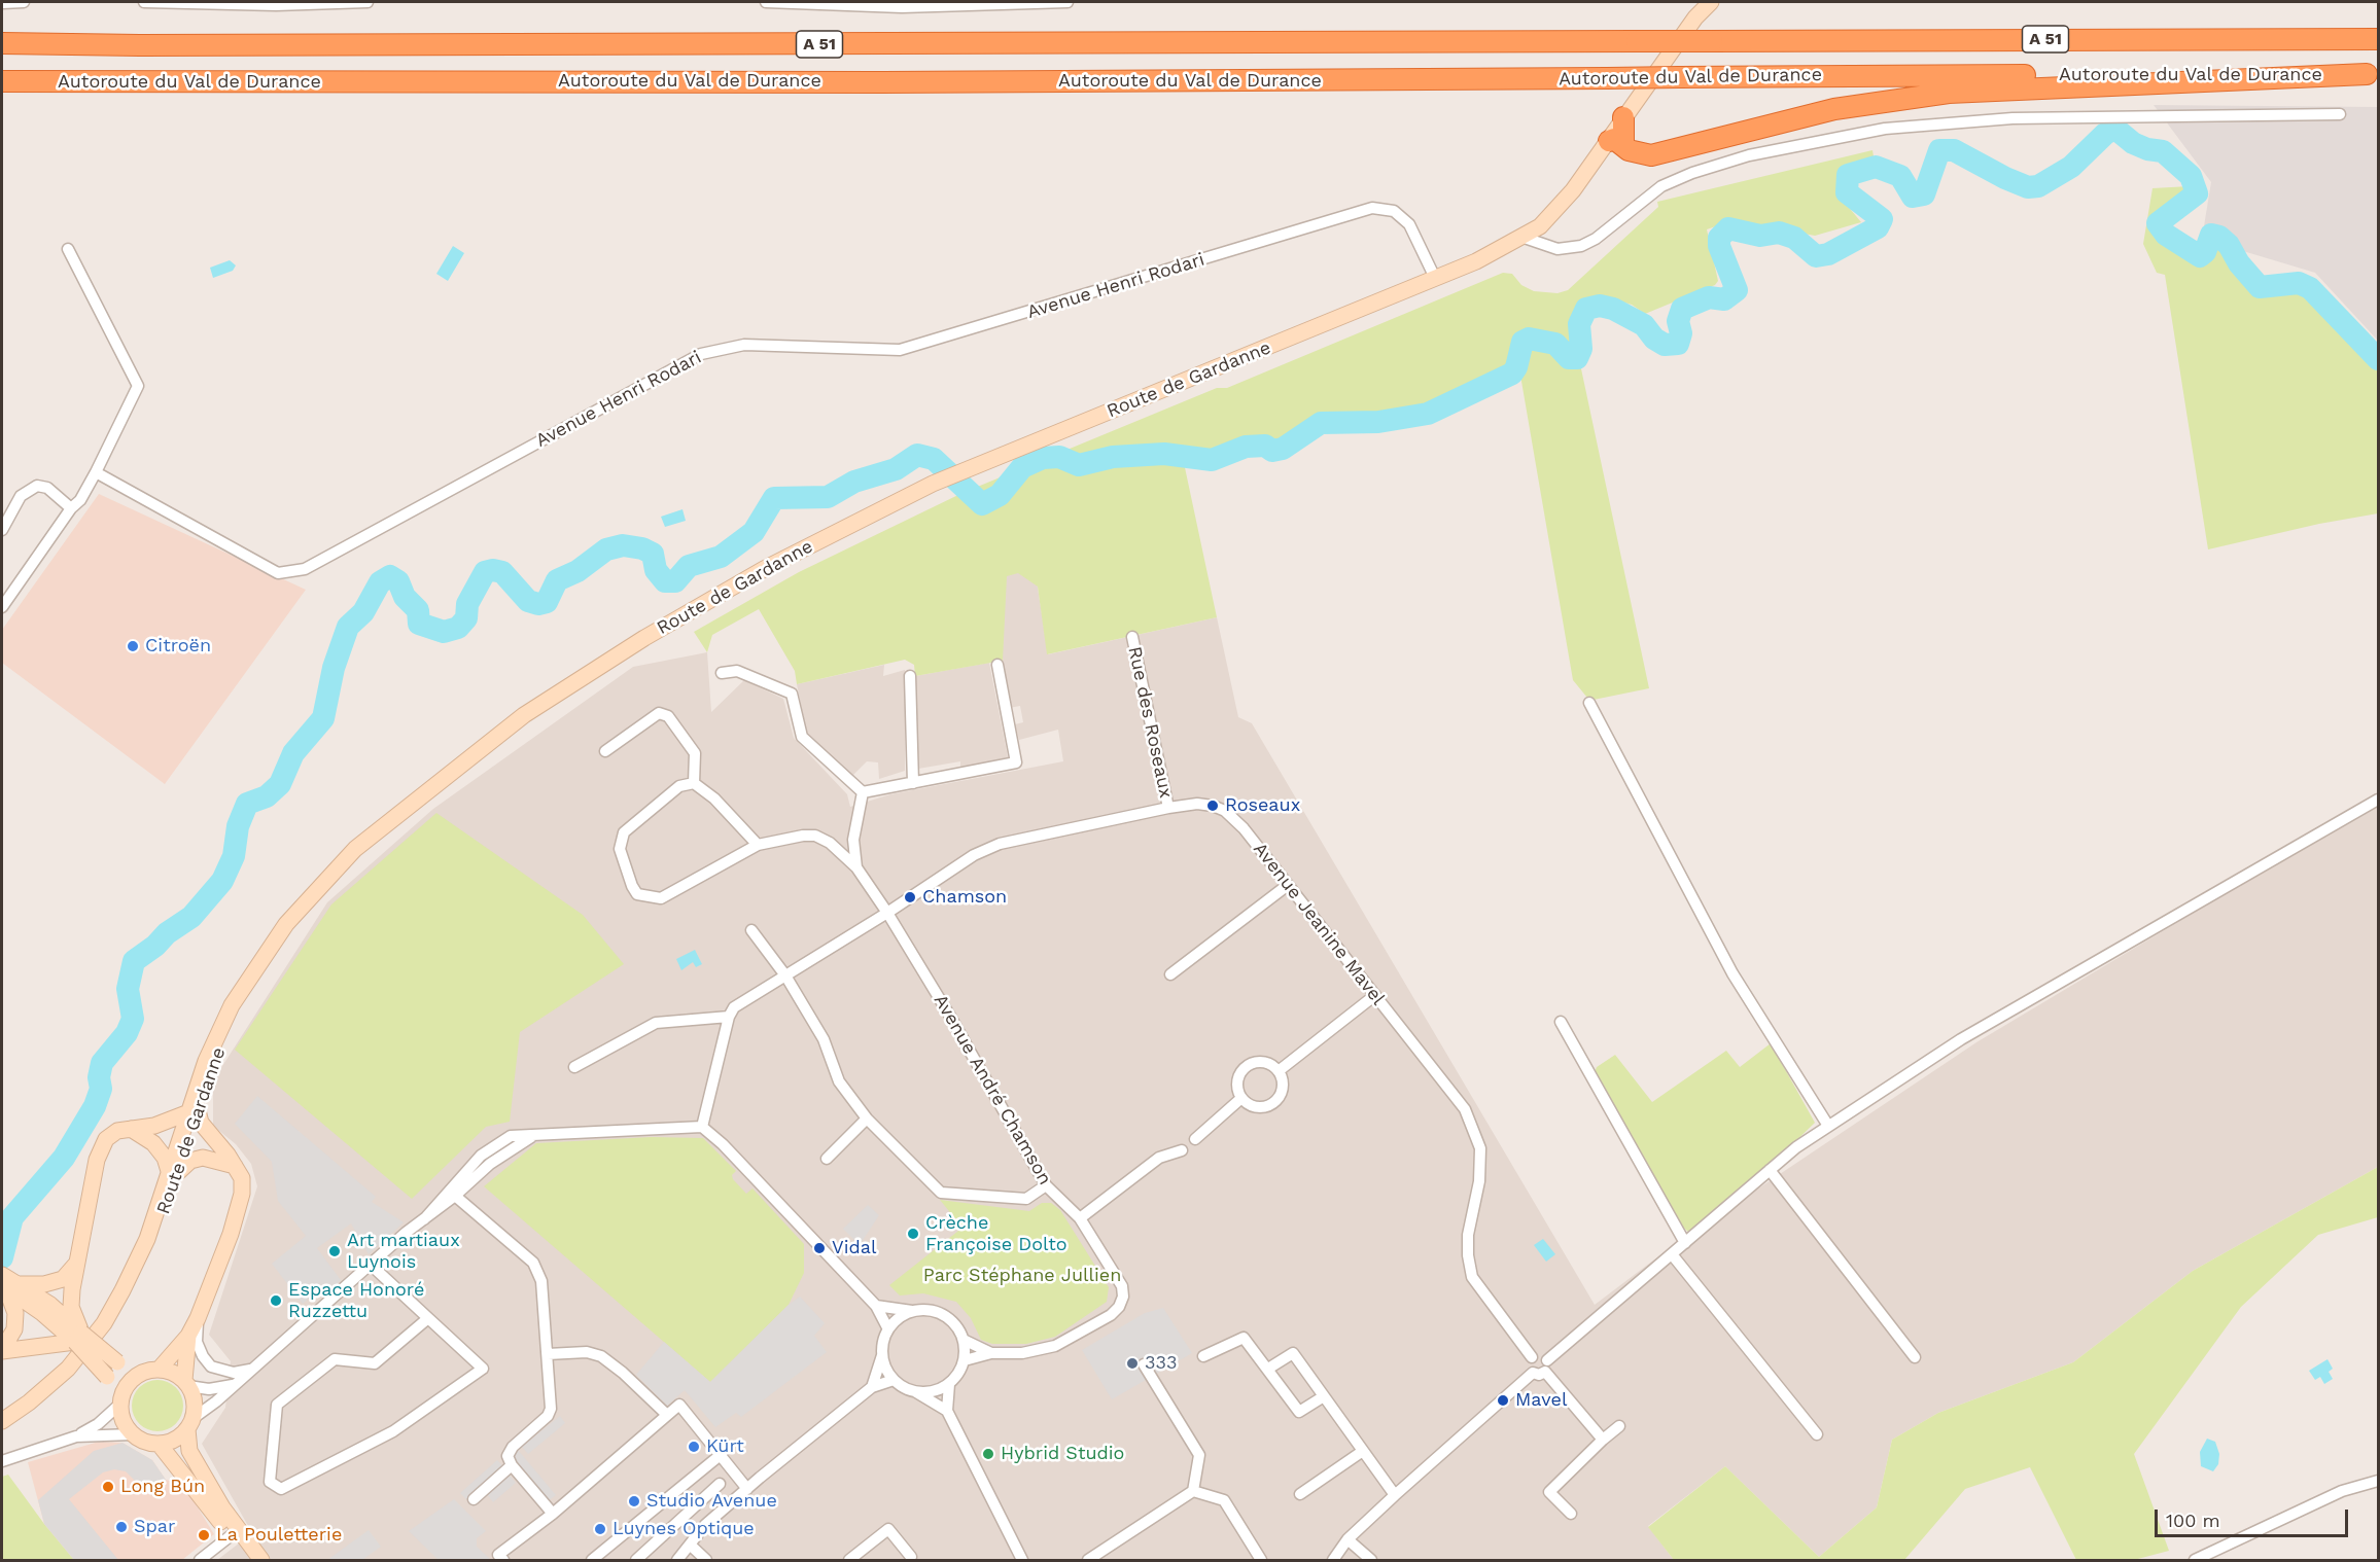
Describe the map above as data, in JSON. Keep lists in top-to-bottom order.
{
  "streets": {
    "highway": ["A 51", "Autoroute du Val de Durance"],
    "main road": ["Route de Gardanne"],
    "street": [
      "Avenue Henri Rodari",
      "Rue des Roseaux",
      "Avenue Jeanine Mavel",
      "Avenue André Chamson"
    ]
  },
  "crossings": [
    ["Avenue Henri Rodari", "Route de Gardanne"],
    ["Rue des Roseaux", "Avenue Jeanine Mavel"],
    ["Avenue Jeanine Mavel", "Avenue André Chamson"]
  ],
  "parks": ["Parc Stéphane Jullien"],
  "places": [
    "Citroën",
    "Roseaux",
    "Chamson",
    "Crèche Françoise Dolto",
    "Vidal",
    "Art martiaux Luynois",
    "Espace Honoré Ruzzettu",
    "333",
    "Mavel",
    "Kürt",
    "Hybrid Studio",
    "Long Bún",
    "Studio Avenue",
    "Spar",
    "Luynes Optique",
    "La Pouletterie"
  ],
  "scale_bar": "100 m"
}
